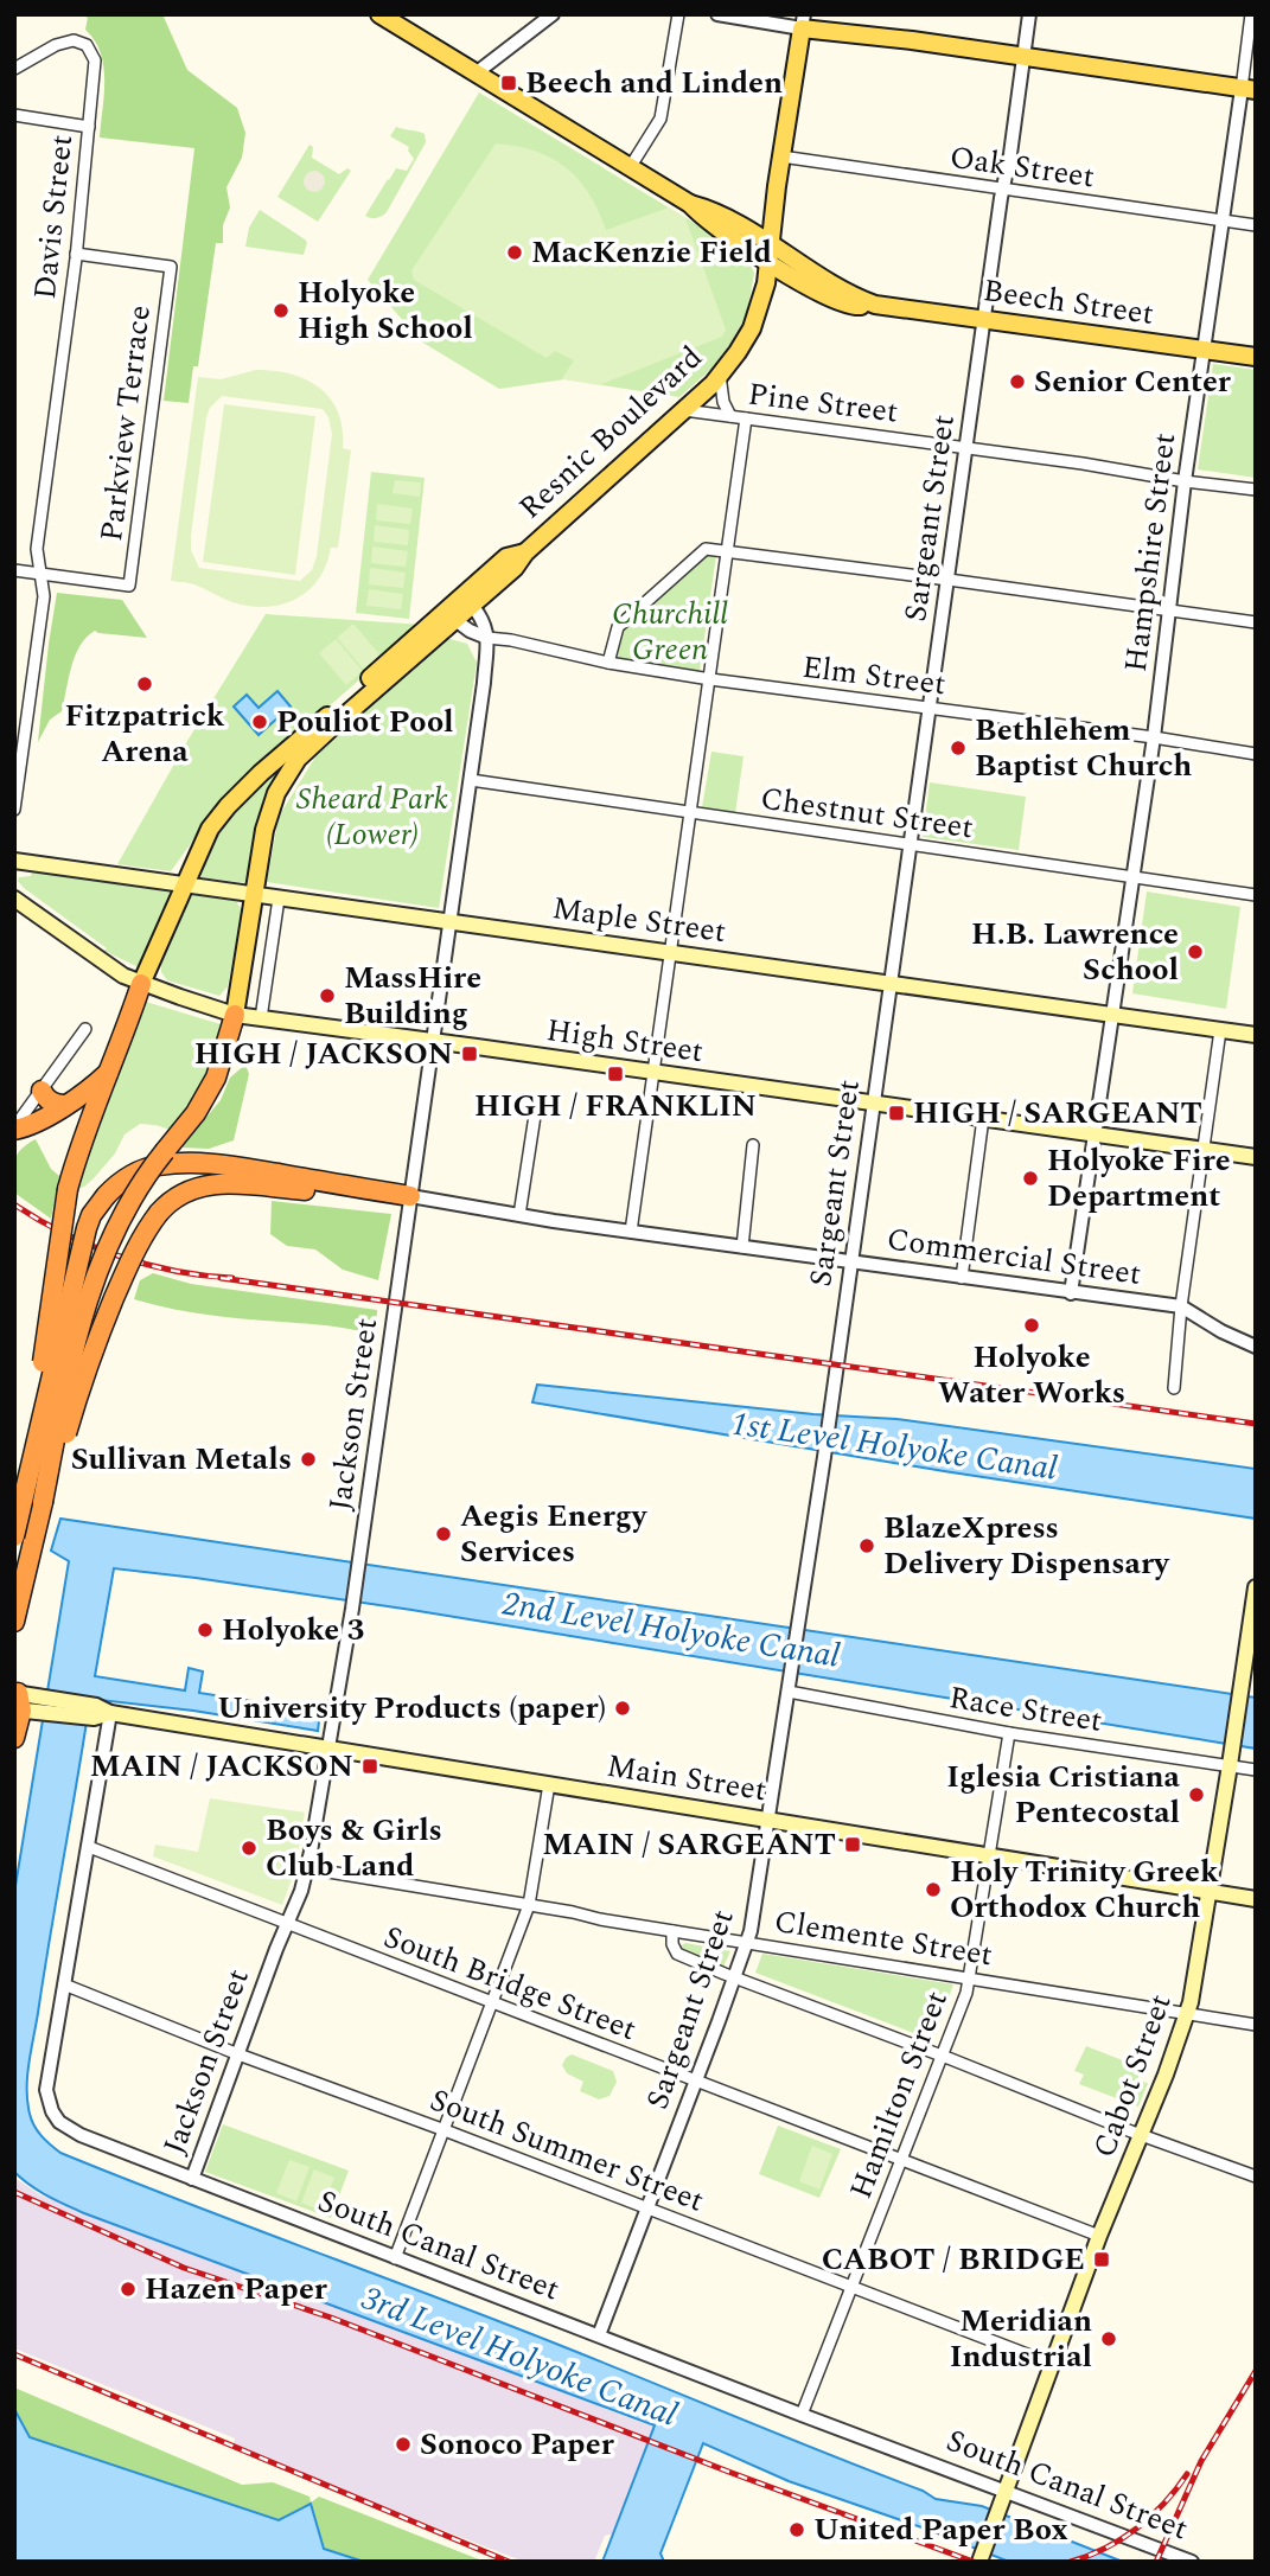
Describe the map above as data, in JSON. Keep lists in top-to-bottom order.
{
  "streets": {
    "main road": [
      "Beech Street",
      "Resnic Boulevard",
      "Maple Street",
      "High Street",
      "Main Street",
      "Cabot Street"
    ],
    "street": [
      "Oak Street",
      "Davis Street",
      "Pine Street",
      "Parkview Terrace",
      "Sargeant Street",
      "Hampshire Street",
      "Elm Street",
      "Chestnut Street",
      "Commercial Street",
      "Jackson Street",
      "Race Street",
      "Clemente Street",
      "South Bridge Street",
      "Hamilton Street",
      "South Summer Street",
      "South Canal Street"
    ]
  },
  "crossings": [
    ["Oak Street", "Resnic Boulevard"],
    ["Oak Street", "Sargeant Street"],
    ["Oak Street", "Hampshire Street"],
    ["Davis Street", "Parkview Terrace"],
    ["Beech Street", "Resnic Boulevard"],
    ["Beech Street", "Sargeant Street"],
    ["Beech Street", "Hampshire Street"],
    ["Pine Street", "Resnic Boulevard"],
    ["Pine Street", "Sargeant Street"],
    ["Pine Street", "Hampshire Street"],
    ["Resnic Boulevard", "Maple Street"],
    ["Resnic Boulevard", "High Street"],
    ["Sargeant Street", "Elm Street"],
    ["Sargeant Street", "Chestnut Street"],
    ["Sargeant Street", "Maple Street"],
    ["Sargeant Street", "High Street"],
    ["Sargeant Street", "Commercial Street"],
    ["Sargeant Street", "Race Street"],
    ["Sargeant Street", "Main Street"],
    ["Sargeant Street", "Clemente Street"],
    ["Sargeant Street", "South Bridge Street"],
    ["Sargeant Street", "South Summer Street"],
    ["Sargeant Street", "South Canal Street"],
    ["Hampshire Street", "Elm Street"],
    ["Hampshire Street", "Chestnut Street"],
    ["Hampshire Street", "Maple Street"],
    ["Hampshire Street", "High Street"],
    ["Hampshire Street", "Commercial Street"],
    ["Elm Street", "Jackson Street"],
    ["Chestnut Street", "Jackson Street"],
    ["Maple Street", "Jackson Street"],
    ["High Street", "Jackson Street"],
    ["Commercial Street", "Jackson Street"],
    ["Jackson Street", "Main Street"],
    ["Jackson Street", "Clemente Street"],
    ["Jackson Street", "South Bridge Street"],
    ["Jackson Street", "South Summer Street"],
    ["Jackson Street", "South Canal Street"],
    ["Race Street", "Cabot Street"],
    ["Race Street", "Hamilton Street"],
    ["Main Street", "Cabot Street"],
    ["Main Street", "Hamilton Street"],
    ["Main Street", "South Canal Street"],
    ["Clemente Street", "Cabot Street"],
    ["Clemente Street", "Hamilton Street"],
    ["South Bridge Street", "Cabot Street"],
    ["South Bridge Street", "Hamilton Street"],
    ["South Bridge Street", "South Canal Street"],
    ["Cabot Street", "South Summer Street"],
    ["Cabot Street", "South Canal Street"],
    ["Hamilton Street", "South Summer Street"],
    ["Hamilton Street", "South Canal Street"],
    ["South Summer Street", "South Canal Street"]
  ],
  "water": ["1st Level Holyoke Canal", "2nd Level Holyoke Canal", "3rd Level Holyoke Canal"],
  "parks": ["Churchill Green", "Sheard Park (Lower)"],
  "places": {
    "transit": [
      "Beech and Linden",
      "HIGH / JACKSON",
      "HIGH / FRANKLIN",
      "HIGH / SARGEANT",
      "MAIN / JACKSON",
      "MAIN / SARGEANT",
      "CABOT / BRIDGE"
    ],
    "other": [
      "MacKenzie Field",
      "Holyoke High School",
      "Senior Center",
      "Fitzpatrick Arena",
      "Pouliot Pool",
      "Bethlehem Baptist Church",
      "H.B. Lawrence School",
      "MassHire Building",
      "Holyoke Fire Department",
      "Holyoke Water Works",
      "Sullivan Metals",
      "Aegis Energy Services",
      "BlazeXpress Delivery Dispensary",
      "Holyoke 3",
      "University Products (paper)",
      "Iglesia Cristiana Pentecostal",
      "Boys & Girls Club Land",
      "Holy Trinity Greek Orthodox Church",
      "Hazen Paper",
      "Meridian Industrial",
      "Sonoco Paper",
      "United Paper Box"
    ]
  }
}
